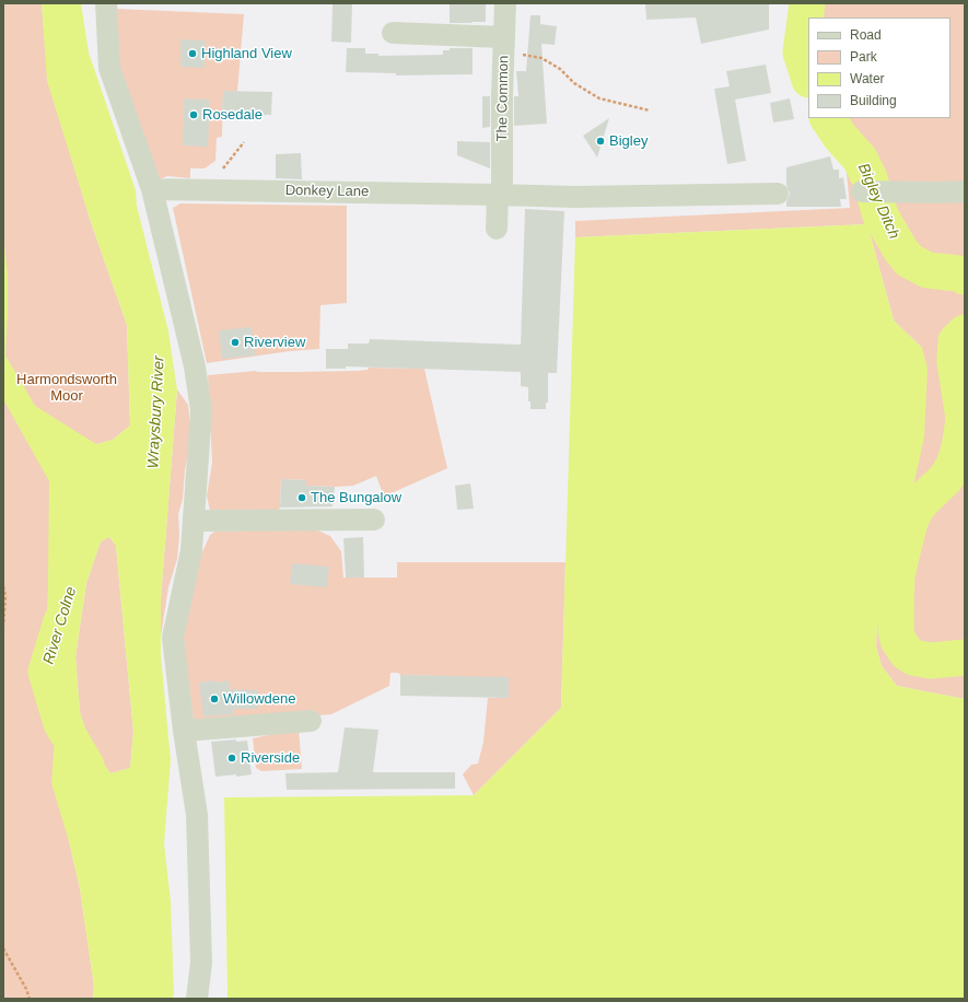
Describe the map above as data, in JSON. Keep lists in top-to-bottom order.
{
  "streets": {
    "street": ["The Common", "Donkey Lane"]
  },
  "crossings": [
    ["The Common", "Donkey Lane"]
  ],
  "water": ["Bigley Ditch", "Wraysbury River", "River Colne"],
  "parks": ["Harmondsworth Moor"],
  "places": [
    "Highland View",
    "Rosedale",
    "Bigley",
    "Riverview",
    "The Bungalow",
    "Willowdene",
    "Riverside"
  ],
  "legend": [
    "Road",
    "Park",
    "Water",
    "Building"
  ]
}
